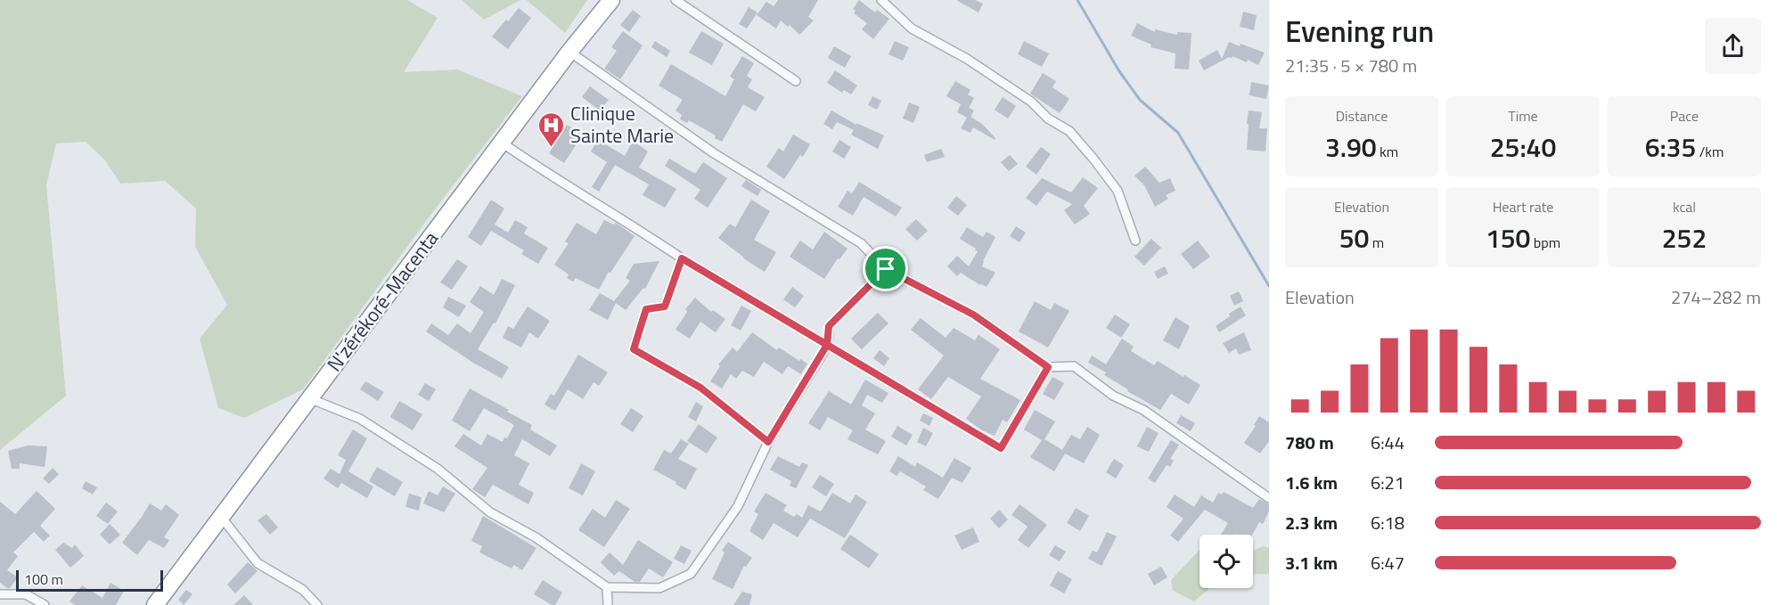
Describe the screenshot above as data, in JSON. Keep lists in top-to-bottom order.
{
  "streets": {
    "highway": ["N'zérékoré-Macenta"]
  },
  "places": {
    "hospital": ["Clinique Sainte Marie"]
  },
  "scale_bar": "100 m",
  "page": {
    "heading": ["Evening run", "21:35 · 5 × 780 m"],
    "stats": [
      ["Distance", "3.90 km"],
      ["Time", "25:40"],
      ["Pace", "6:35 /km"],
      ["Elevation", "50 m"],
      ["Heart rate", "150 bpm"],
      ["kcal", "252"]
    ],
    "chart": ["Elevation", "274–282 m"],
    "list": [
      {
        "name": "780 m",
        "note": "6:44"
      },
      {
        "name": "1.6 km",
        "note": "6:21"
      },
      {
        "name": "2.3 km",
        "note": "6:18"
      },
      {
        "name": "3.1 km",
        "note": "6:47"
      }
    ],
    "scale": "100 m"
  }
}
